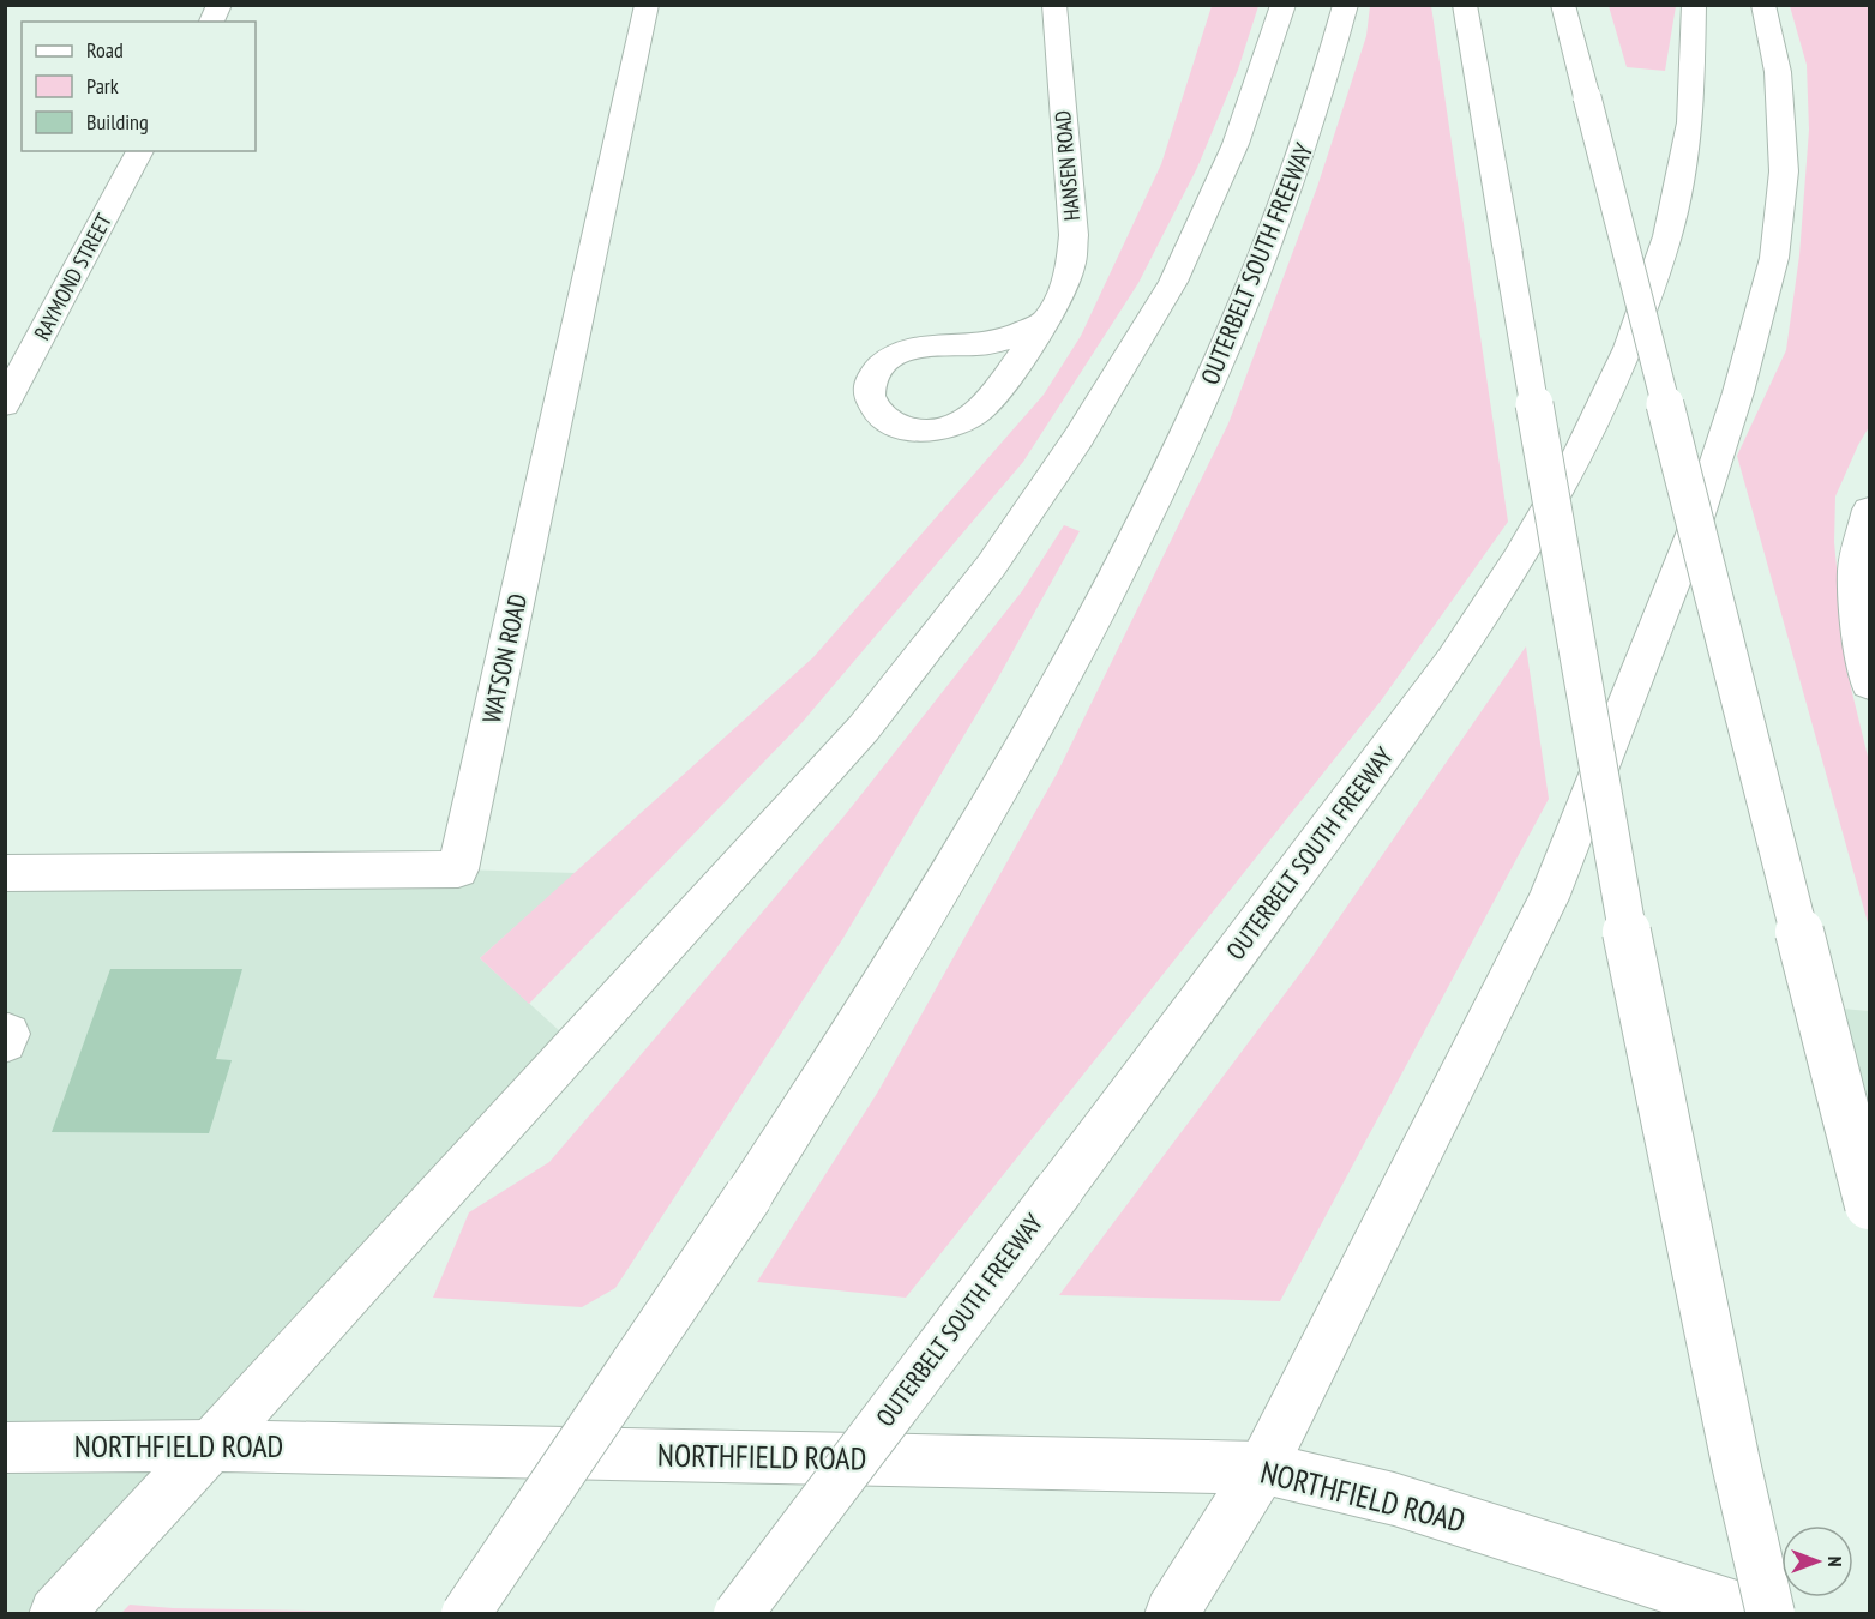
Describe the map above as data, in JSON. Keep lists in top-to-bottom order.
{
  "streets": {
    "main road": [
      "HANSEN ROAD",
      "OUTERBELT SOUTH FREEWAY",
      "RAYMOND STREET",
      "WATSON ROAD",
      "NORTHFIELD ROAD"
    ]
  },
  "legend": ["Road", "Park", "Building"],
  "north": "right"
}
